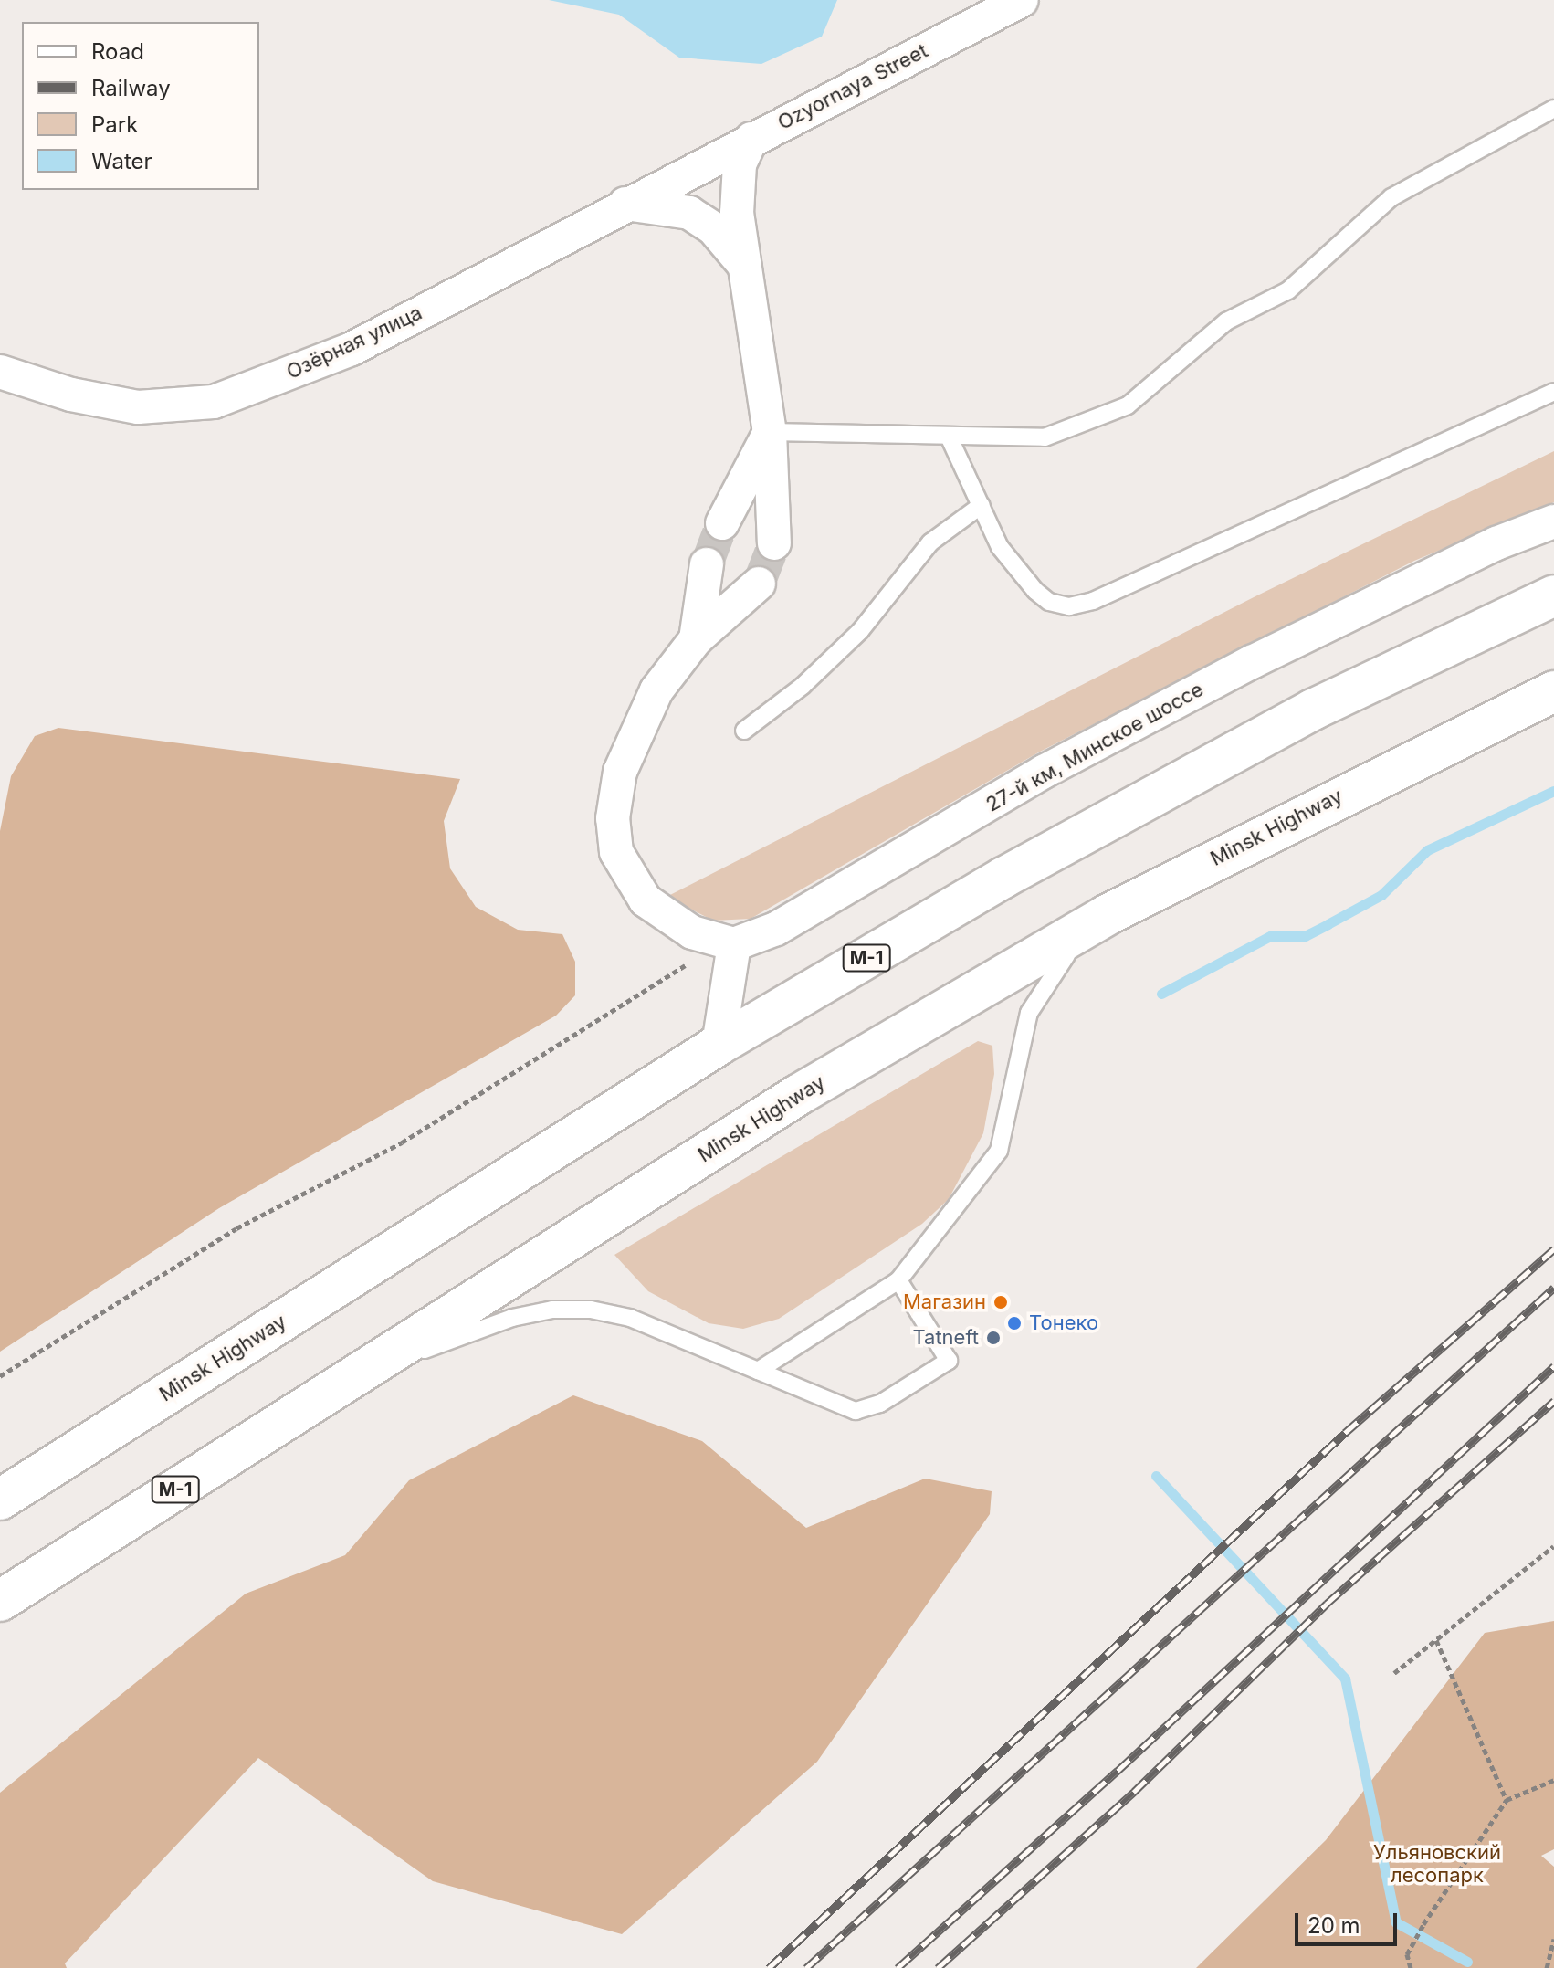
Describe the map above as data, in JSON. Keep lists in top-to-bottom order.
{
  "streets": {
    "highway": ["Minsk Highway", "М-1"],
    "street": ["Ozyornaya Street", "Озёрная улица", "27-й км, Минское шоссе"]
  },
  "crossings": [
    ["Ozyornaya Street", "Озёрная улица"]
  ],
  "parks": ["Ульяновский лесопарк"],
  "places": ["Магазин", "Тонеко", "Tatneft"],
  "legend": [
    "Road",
    "Railway",
    "Park",
    "Water"
  ],
  "scale_bar": "20 m"
}
